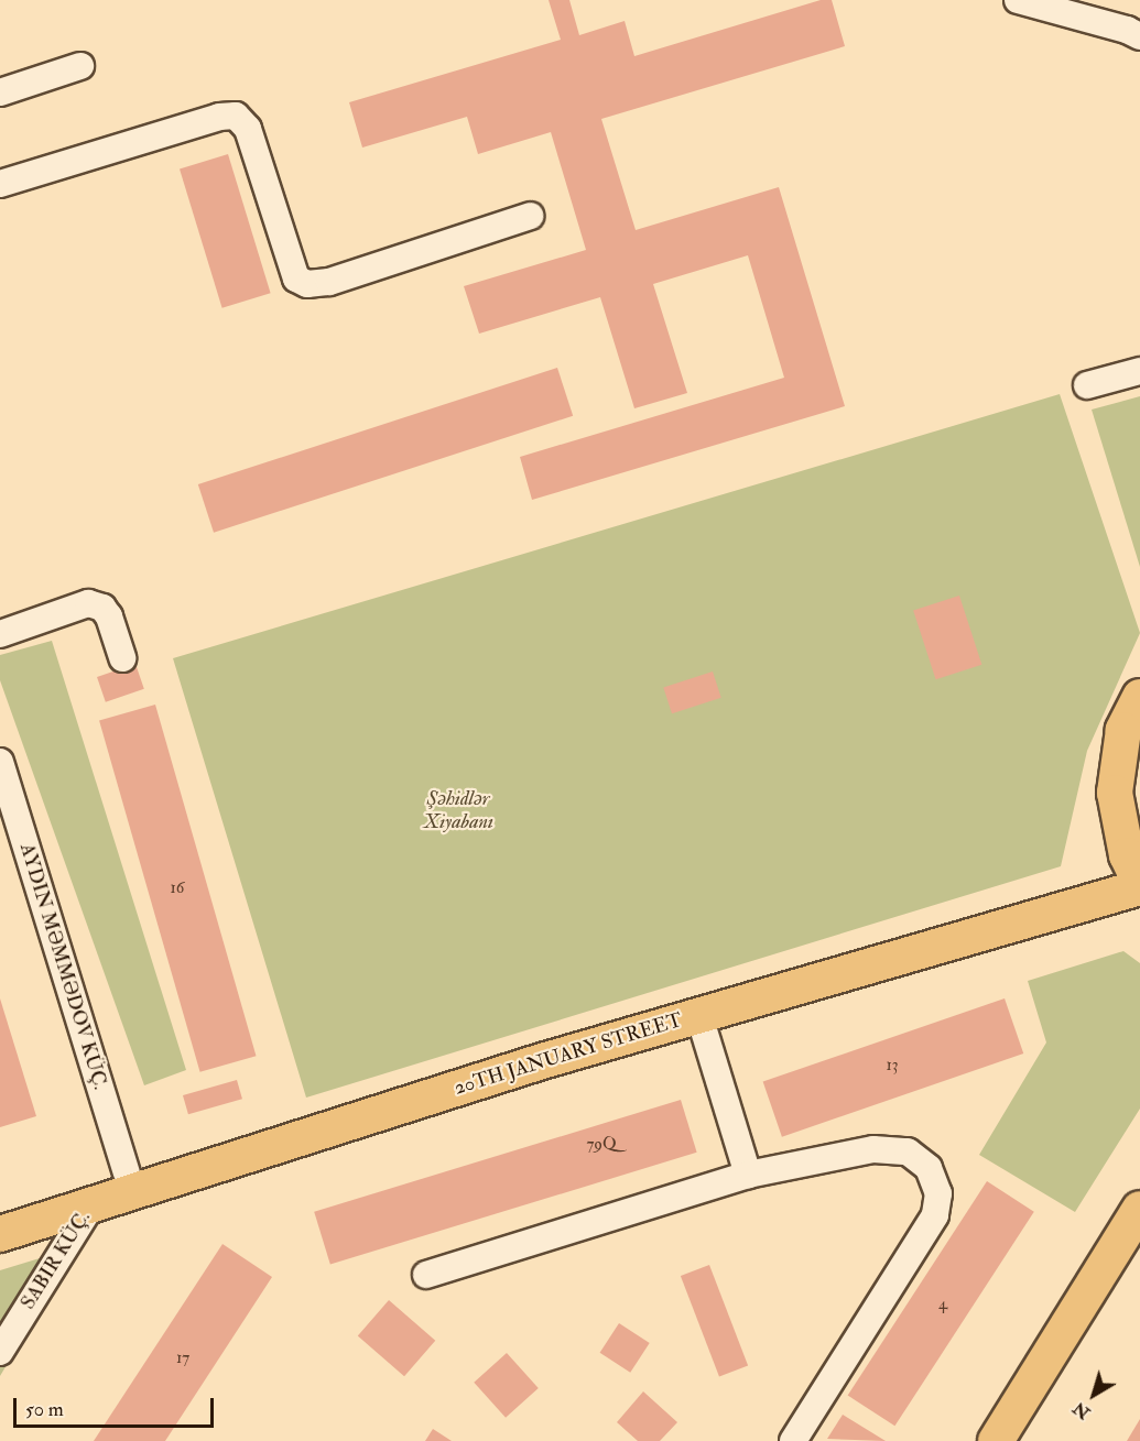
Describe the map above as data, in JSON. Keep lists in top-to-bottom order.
{
  "streets": {
    "main road": ["20TH JANUARY STREET"],
    "street": ["SABIR KÜÇ."]
  },
  "crossings": [
    ["20TH JANUARY STREET", "SABIR KÜÇ."]
  ],
  "parks": ["Şəhidlər Xiyabanı"],
  "house_numbers": [
    "16",
    "13",
    "79Q",
    "4",
    "17"
  ],
  "scale_bar": "50 m",
  "north": "bottom left"
}
